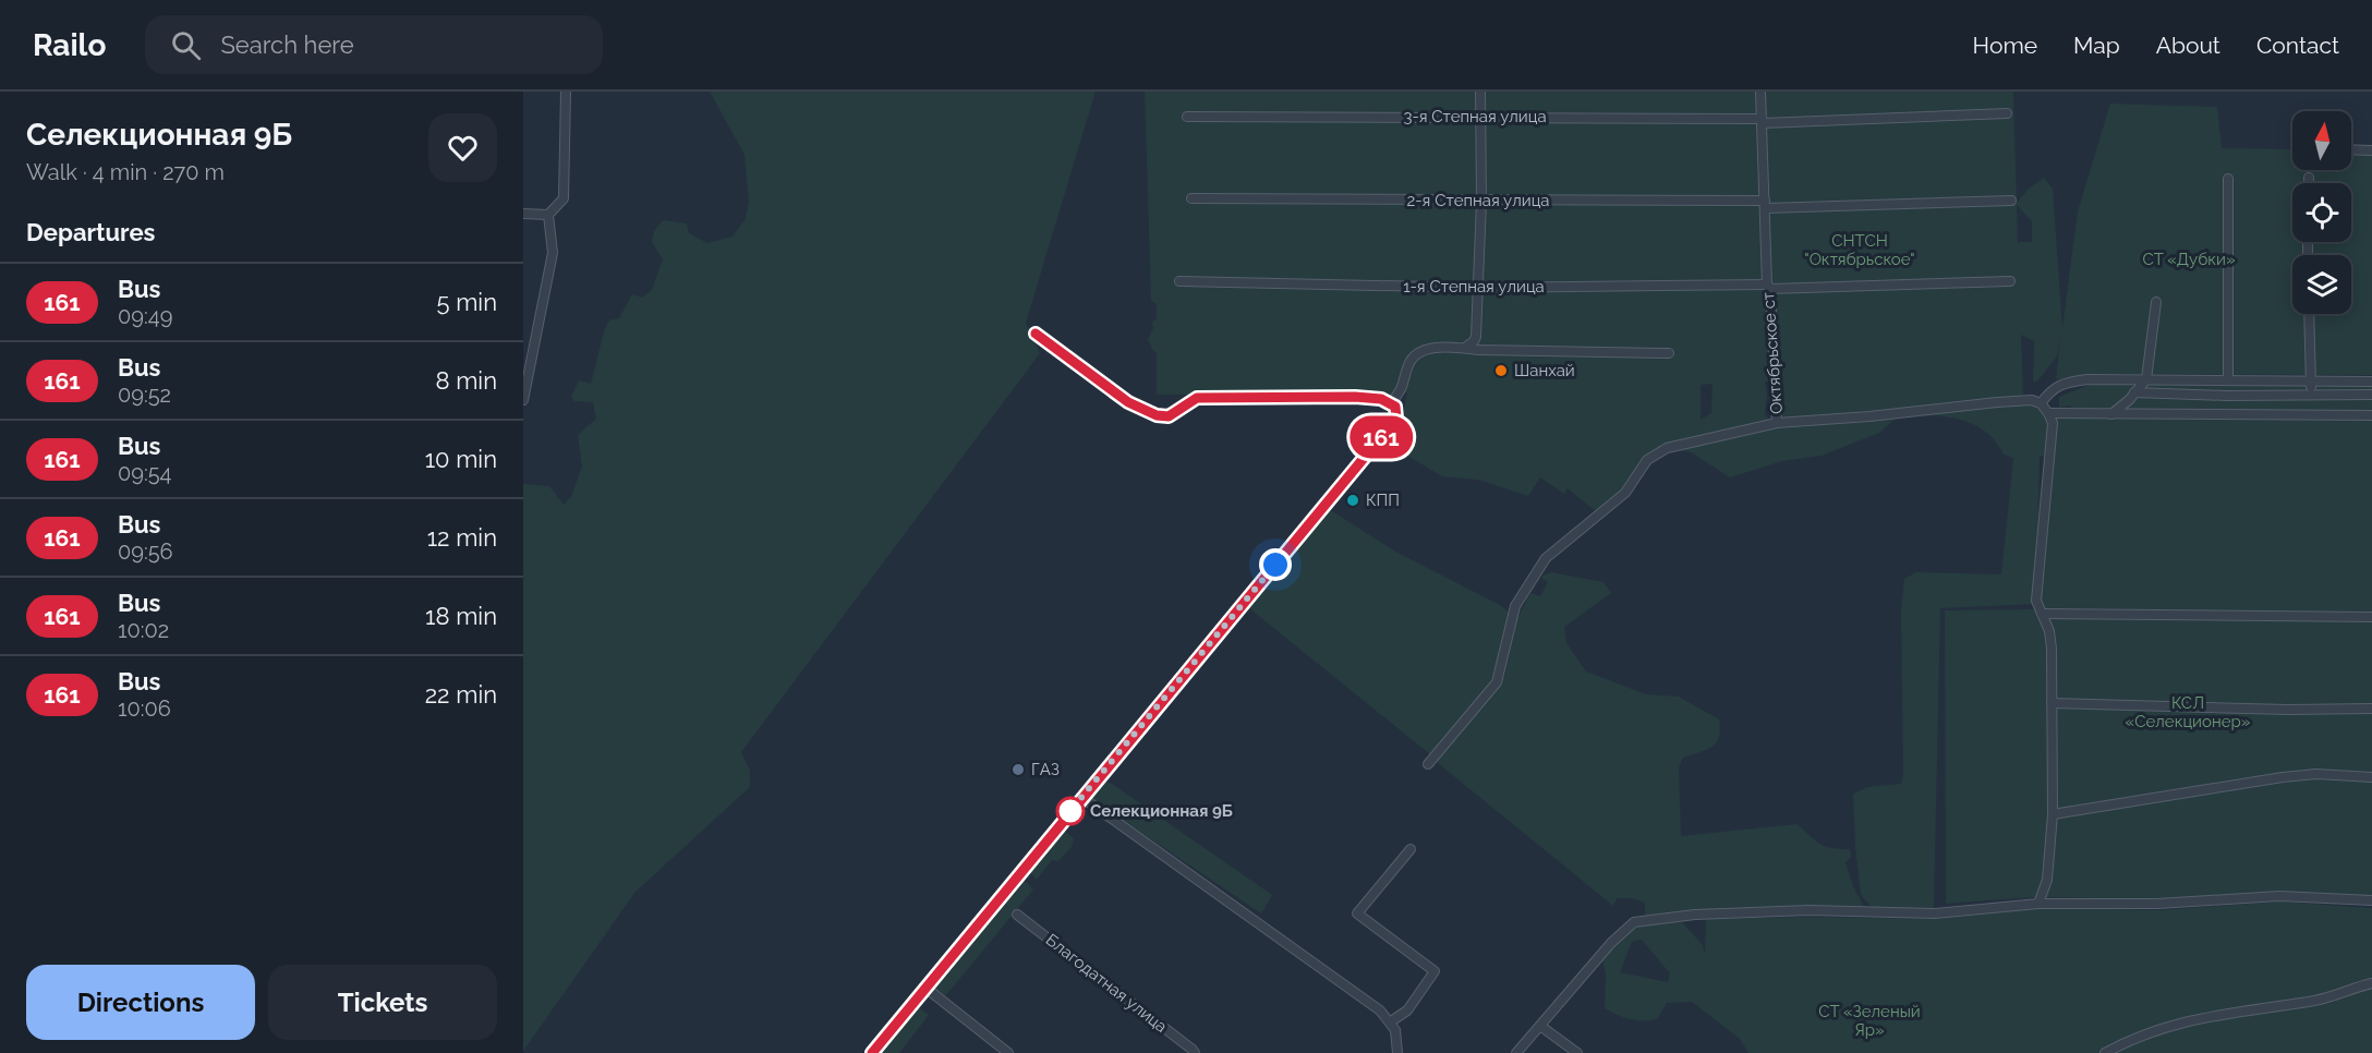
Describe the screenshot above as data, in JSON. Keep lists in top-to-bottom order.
{
  "streets": {
    "street": [
      "3-я Степная улица",
      "2-я Степная улица",
      "1-я Степная улица",
      "Октябрьское ст",
      "Благодатная улица"
    ]
  },
  "crossings": [
    ["3-я Степная улица", "Октябрьское ст"],
    ["2-я Степная улица", "Октябрьское ст"],
    ["1-я Степная улица", "Октябрьское ст"]
  ],
  "parks": [
    "СНТСН \"Октябрьское\"",
    "СТ «Дубки»",
    "КСЛ «Селекционер»",
    "СТ «Зеленый Яр»"
  ],
  "places": [
    "Шанхай",
    "КПП",
    "ГАЗ",
    "Селекционная 9Б"
  ],
  "lines": ["bus line 161"],
  "north": "top",
  "page": {
    "header": "Railo",
    "search": "Search here",
    "nav": [
      "Home",
      "Map",
      "About",
      "Contact"
    ],
    "heading": [
      ["Селекционная 9Б", "Walk · 4 min · 270 m"],
      "Departures"
    ],
    "on_map": "161",
    "list": [
      {
        "mark": "161",
        "name": "Bus",
        "note": "09:49",
        "value": "5 min"
      },
      {
        "mark": "161",
        "name": "Bus",
        "note": "09:52",
        "value": "8 min"
      },
      {
        "mark": "161",
        "name": "Bus",
        "note": "09:54",
        "value": "10 min"
      },
      {
        "mark": "161",
        "name": "Bus",
        "note": "09:56",
        "value": "12 min"
      },
      {
        "mark": "161",
        "name": "Bus",
        "note": "10:02",
        "value": "18 min"
      },
      {
        "mark": "161",
        "name": "Bus",
        "note": "10:06",
        "value": "22 min"
      }
    ],
    "buttons": ["Directions", "Tickets"]
  }
}
